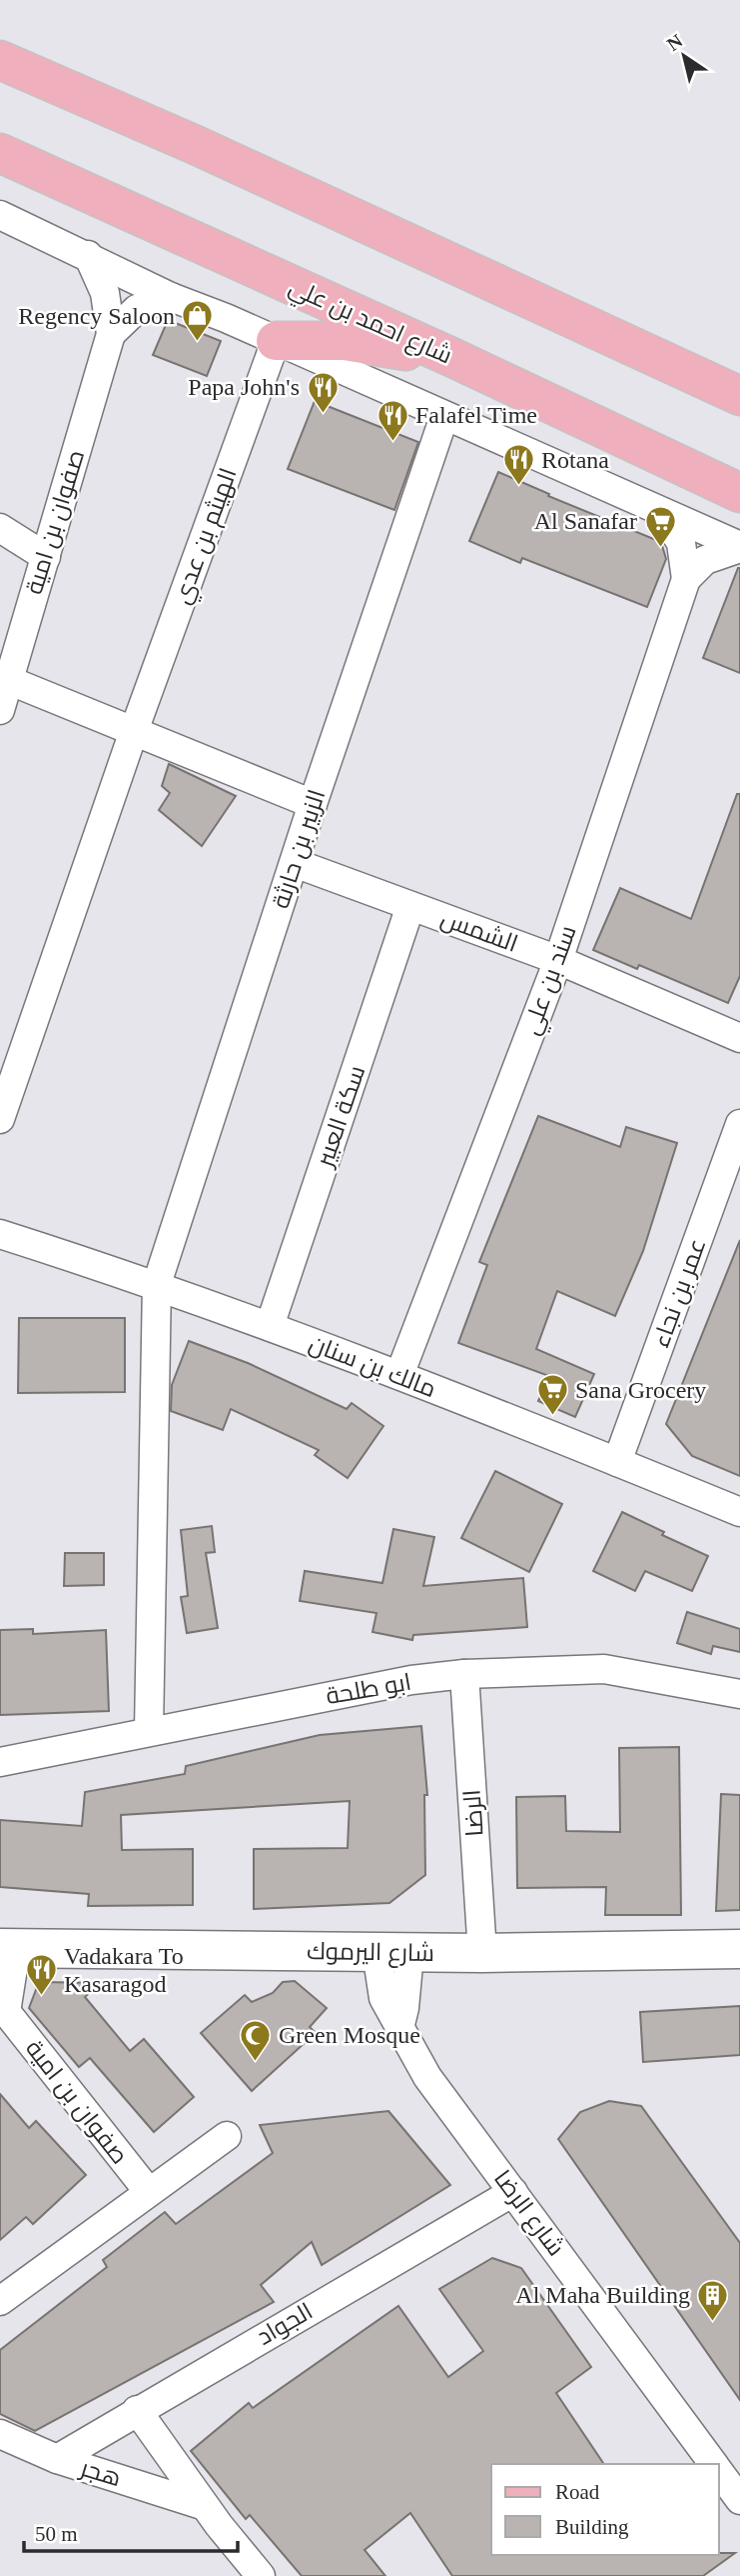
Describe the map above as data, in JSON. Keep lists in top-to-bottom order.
{
  "streets": {
    "main road": ["شارع احمد بن علي"],
    "street": [
      "صفوان بن امية",
      "الهيثم بن عدي",
      "الزبير بن حارثة",
      "الشمس",
      "سند بن علي",
      "سكة العبير",
      "عمر بن نجاء",
      "مالك بن سنان",
      "ابو طلحة",
      "الرضا",
      "شارع اليرموك",
      "شارع الرضا",
      "الجواد",
      "هجر"
    ]
  },
  "crossings": [
    ["صفوان بن امية", "شارع اليرموك"],
    ["الزبير بن حارثة", "الشمس"],
    ["الزبير بن حارثة", "مالك بن سنان"],
    ["الزبير بن حارثة", "ابو طلحة"],
    ["الشمس", "سند بن علي"],
    ["الشمس", "سكة العبير"],
    ["سند بن علي", "مالك بن سنان"],
    ["سكة العبير", "مالك بن سنان"],
    ["عمر بن نجاء", "مالك بن سنان"],
    ["ابو طلحة", "الرضا"],
    ["الرضا", "شارع اليرموك"],
    ["شارع اليرموك", "شارع الرضا"],
    ["شارع الرضا", "الجواد"],
    ["الجواد", "هجر"]
  ],
  "places": {
    "shop": ["Regency Saloon"],
    "restaurant": [
      "Papa John's",
      "Falafel Time",
      "Rotana",
      "Vadakara To Kasaragod"
    ],
    "supermarket": ["Al Sanafar", "Sana Grocery"],
    "mosque": ["Green Mosque"],
    "building": ["Al Maha Building"]
  },
  "legend": ["Road", "Building"],
  "scale_bar": "50 m",
  "north": "top left"
}
